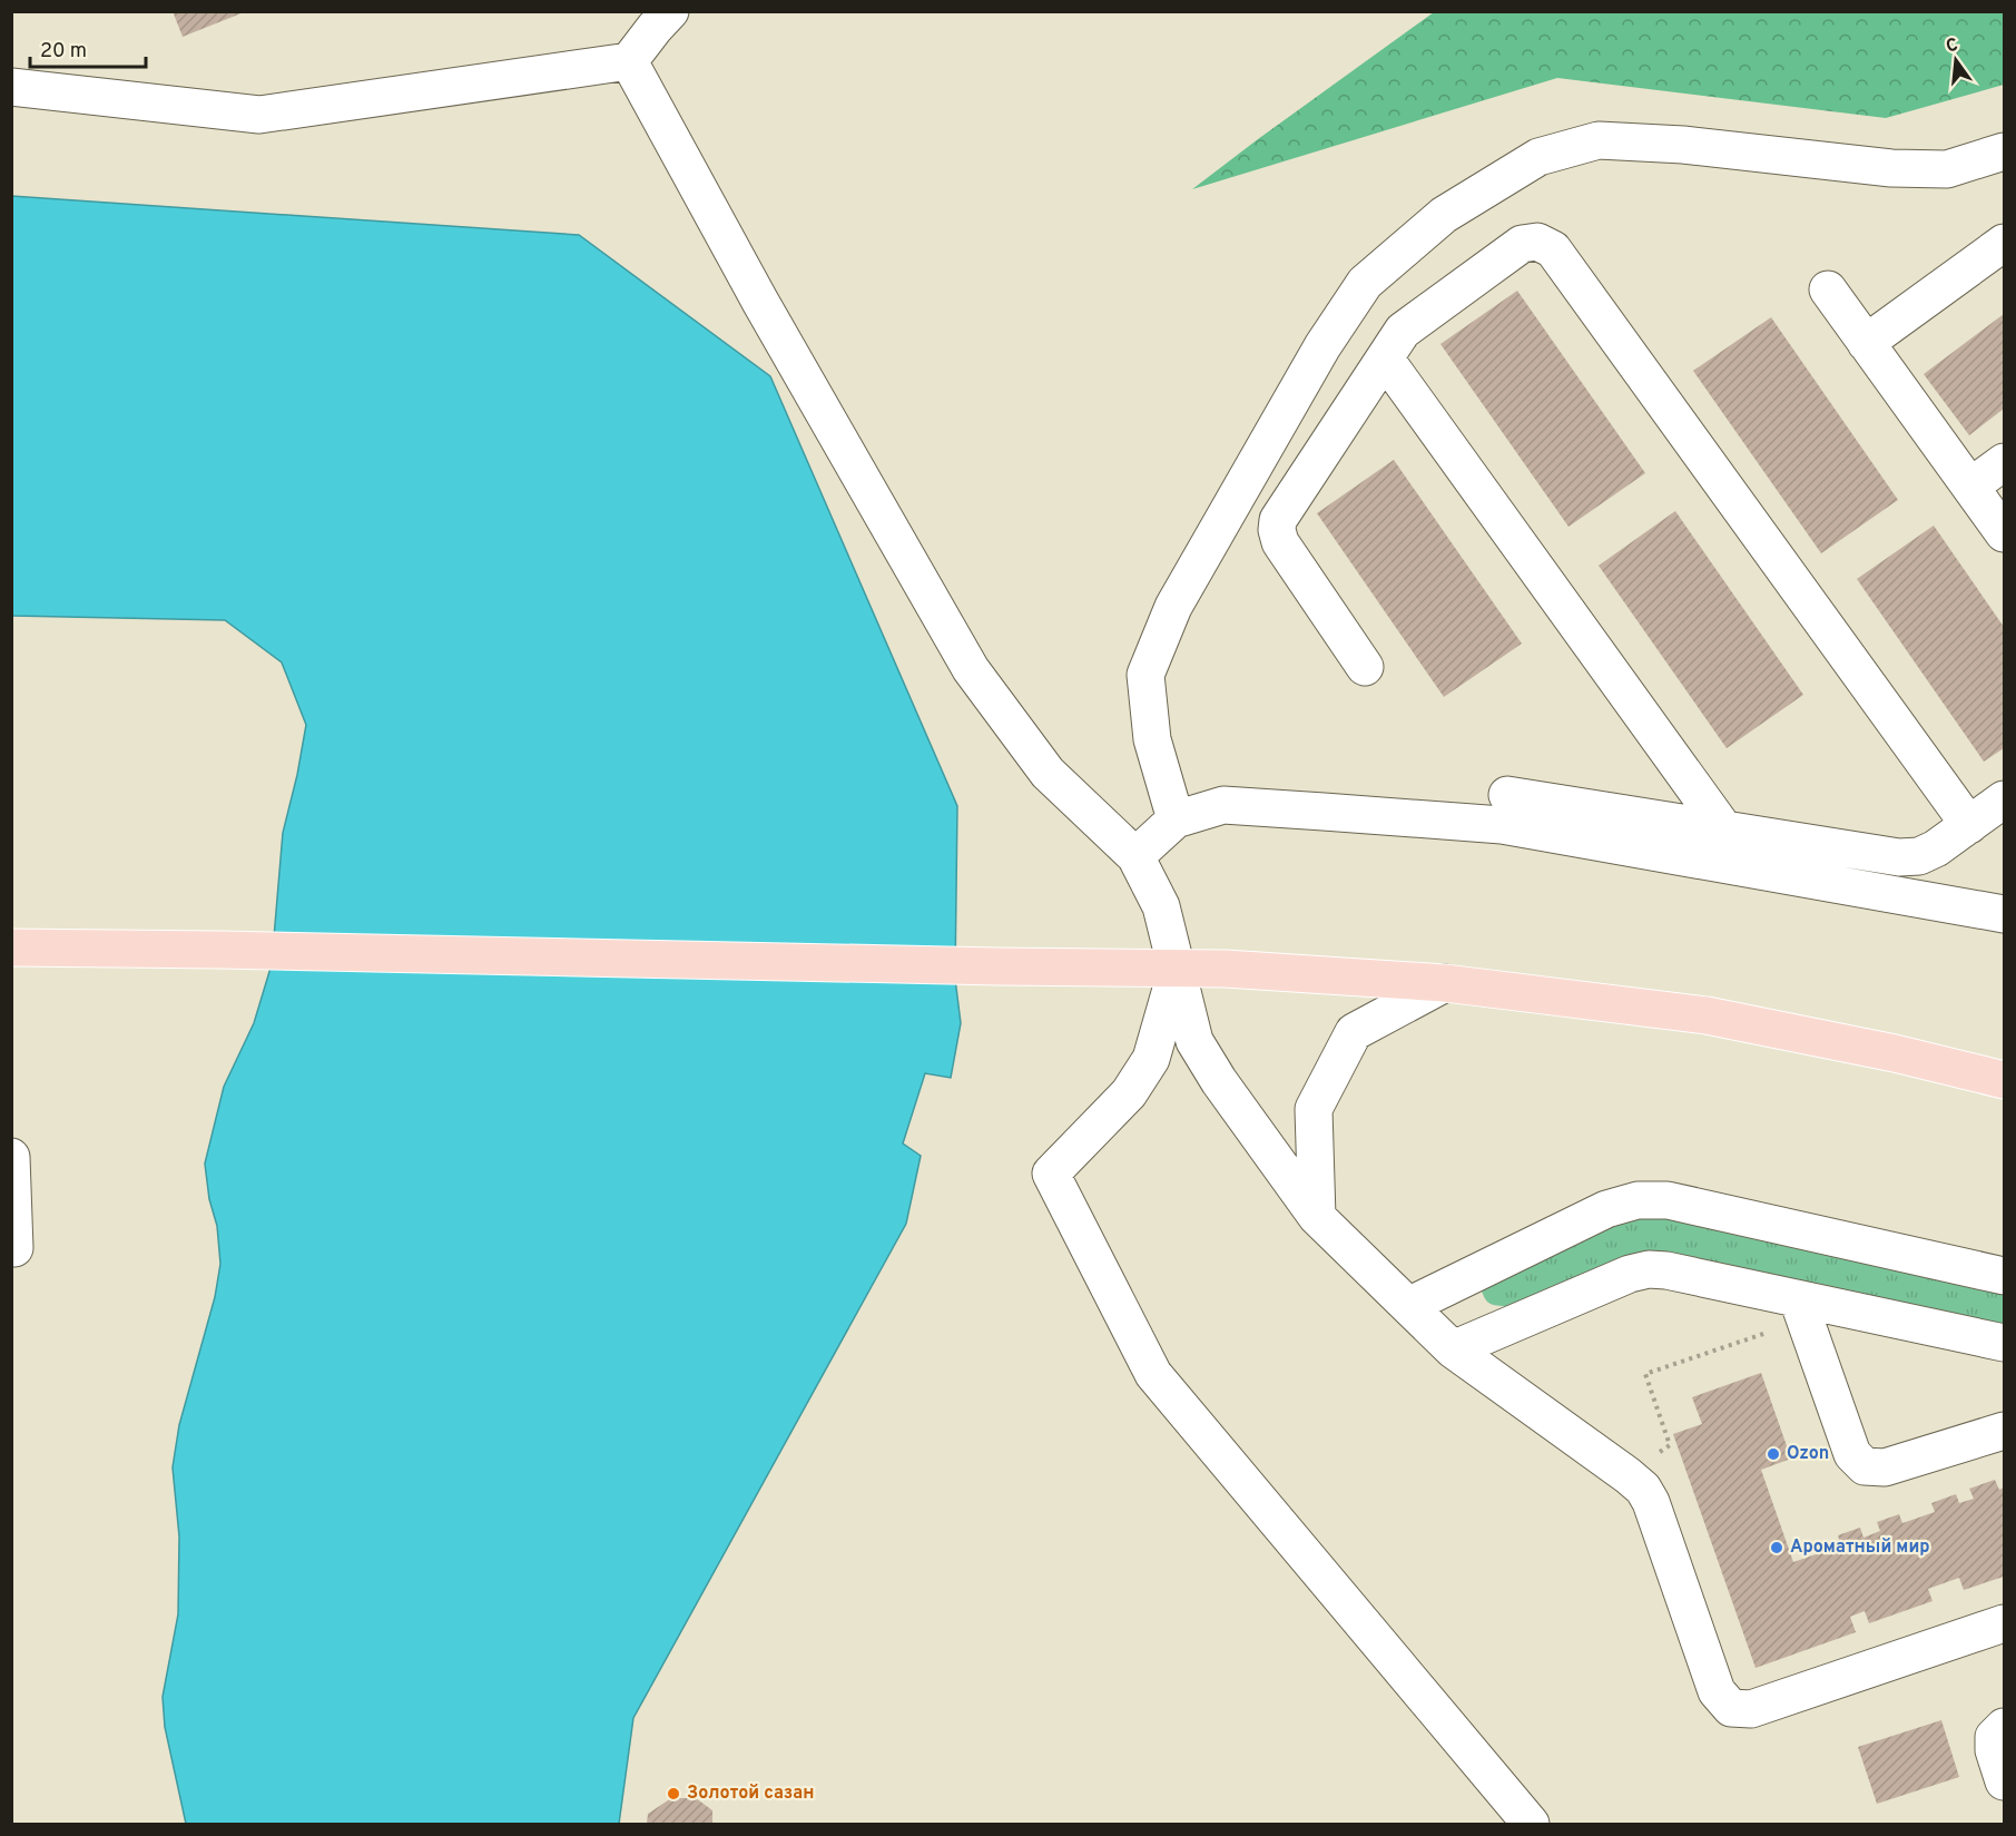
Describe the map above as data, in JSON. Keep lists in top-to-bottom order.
{
  "places": ["Ozon", "Ароматный мир", "Золотой сазан"],
  "scale_bar": "20 m",
  "north": "top"
}
